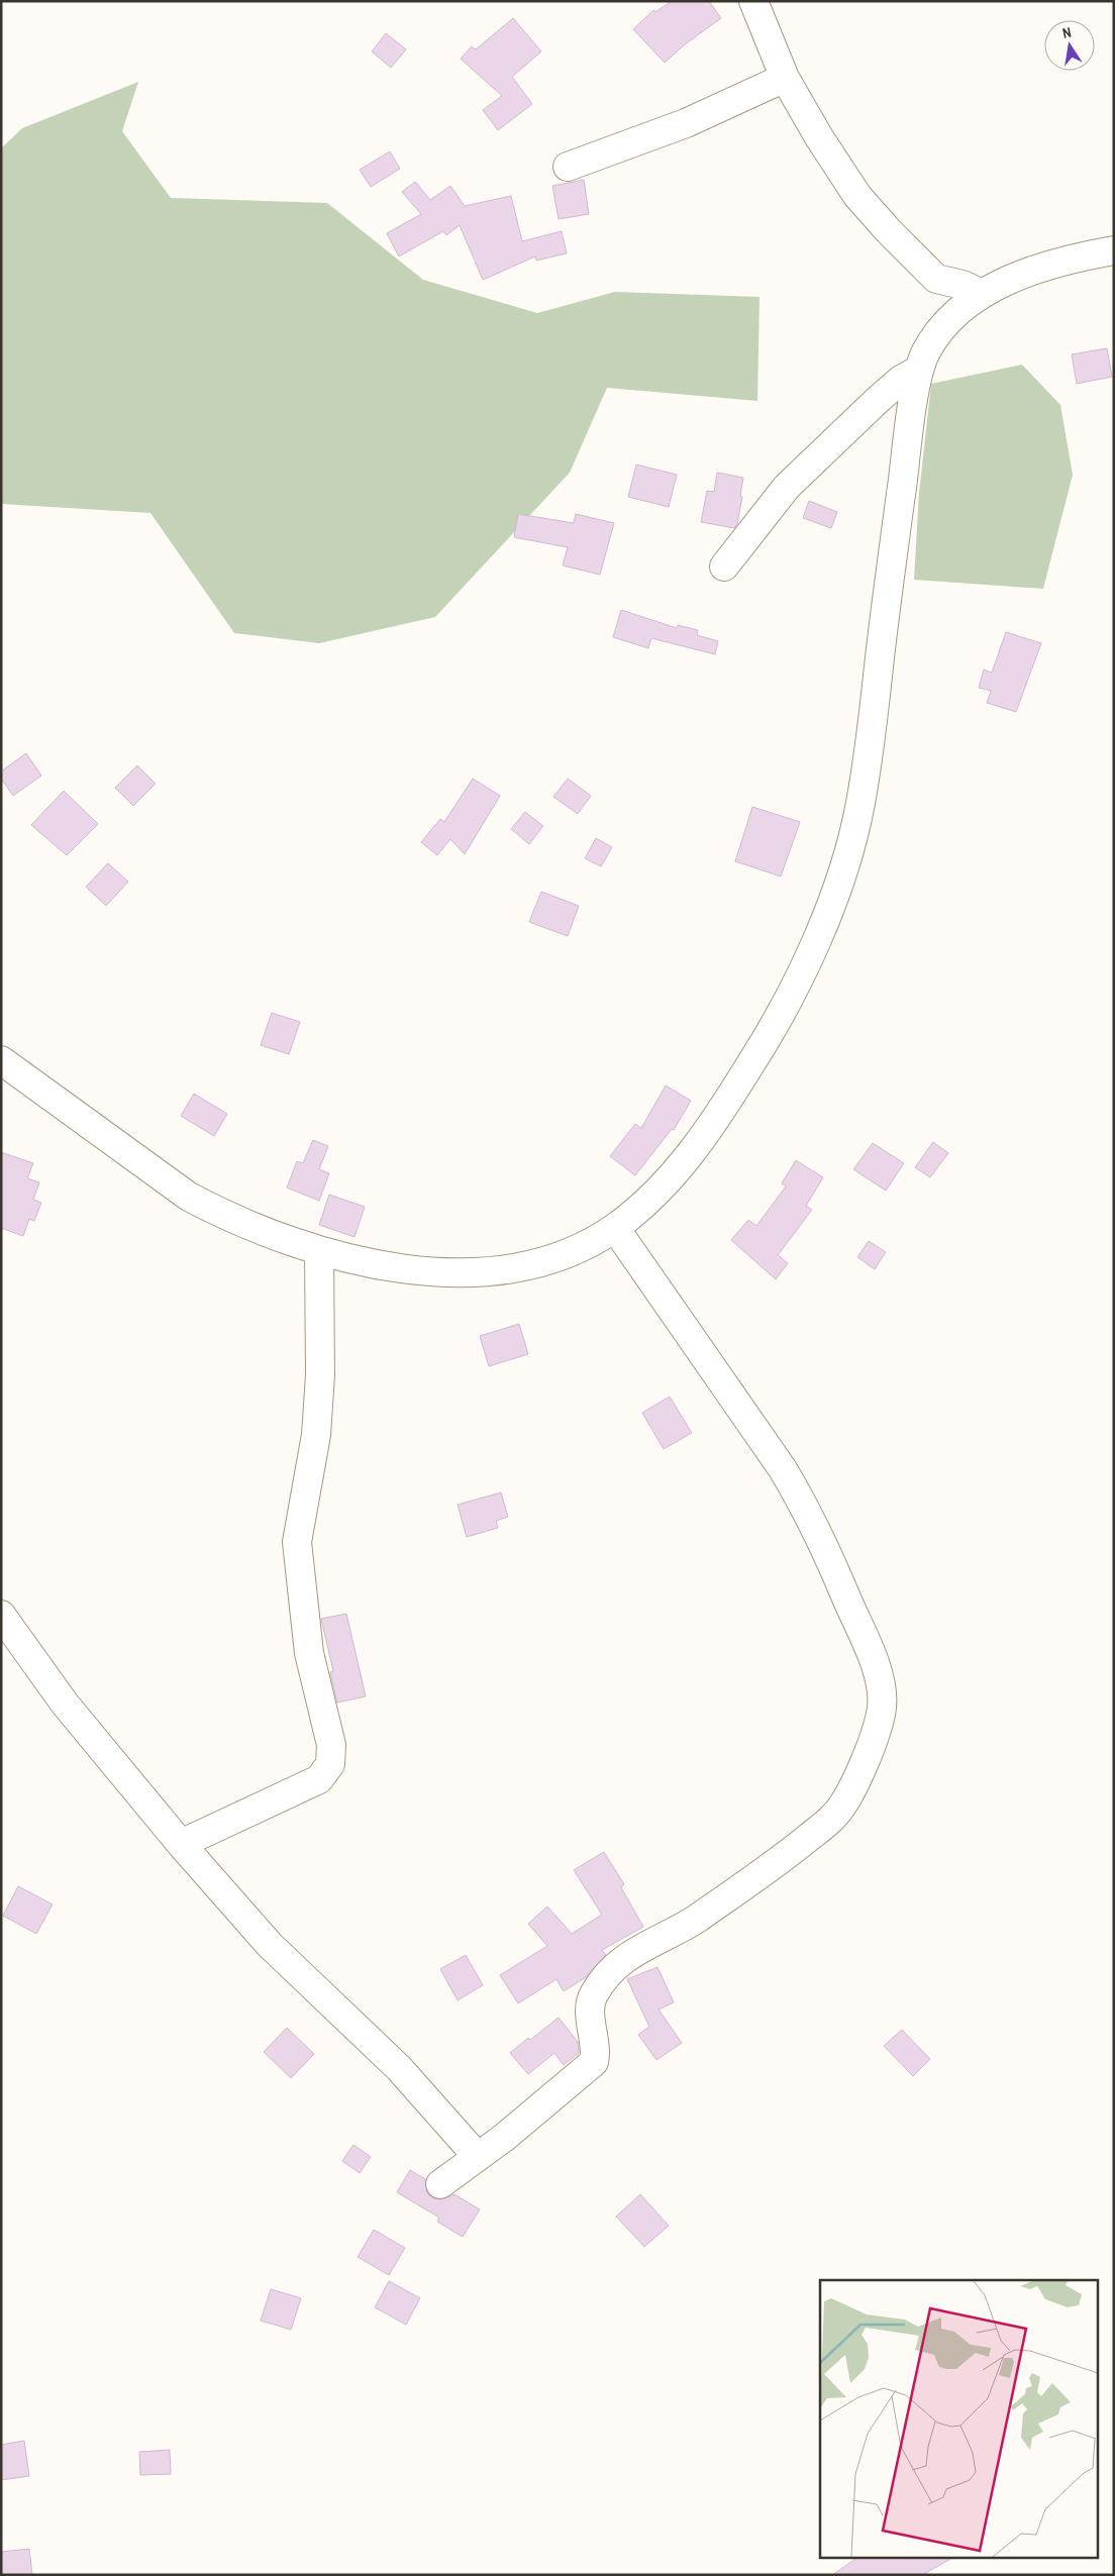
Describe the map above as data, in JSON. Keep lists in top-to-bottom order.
{
  "north": "top"
}
